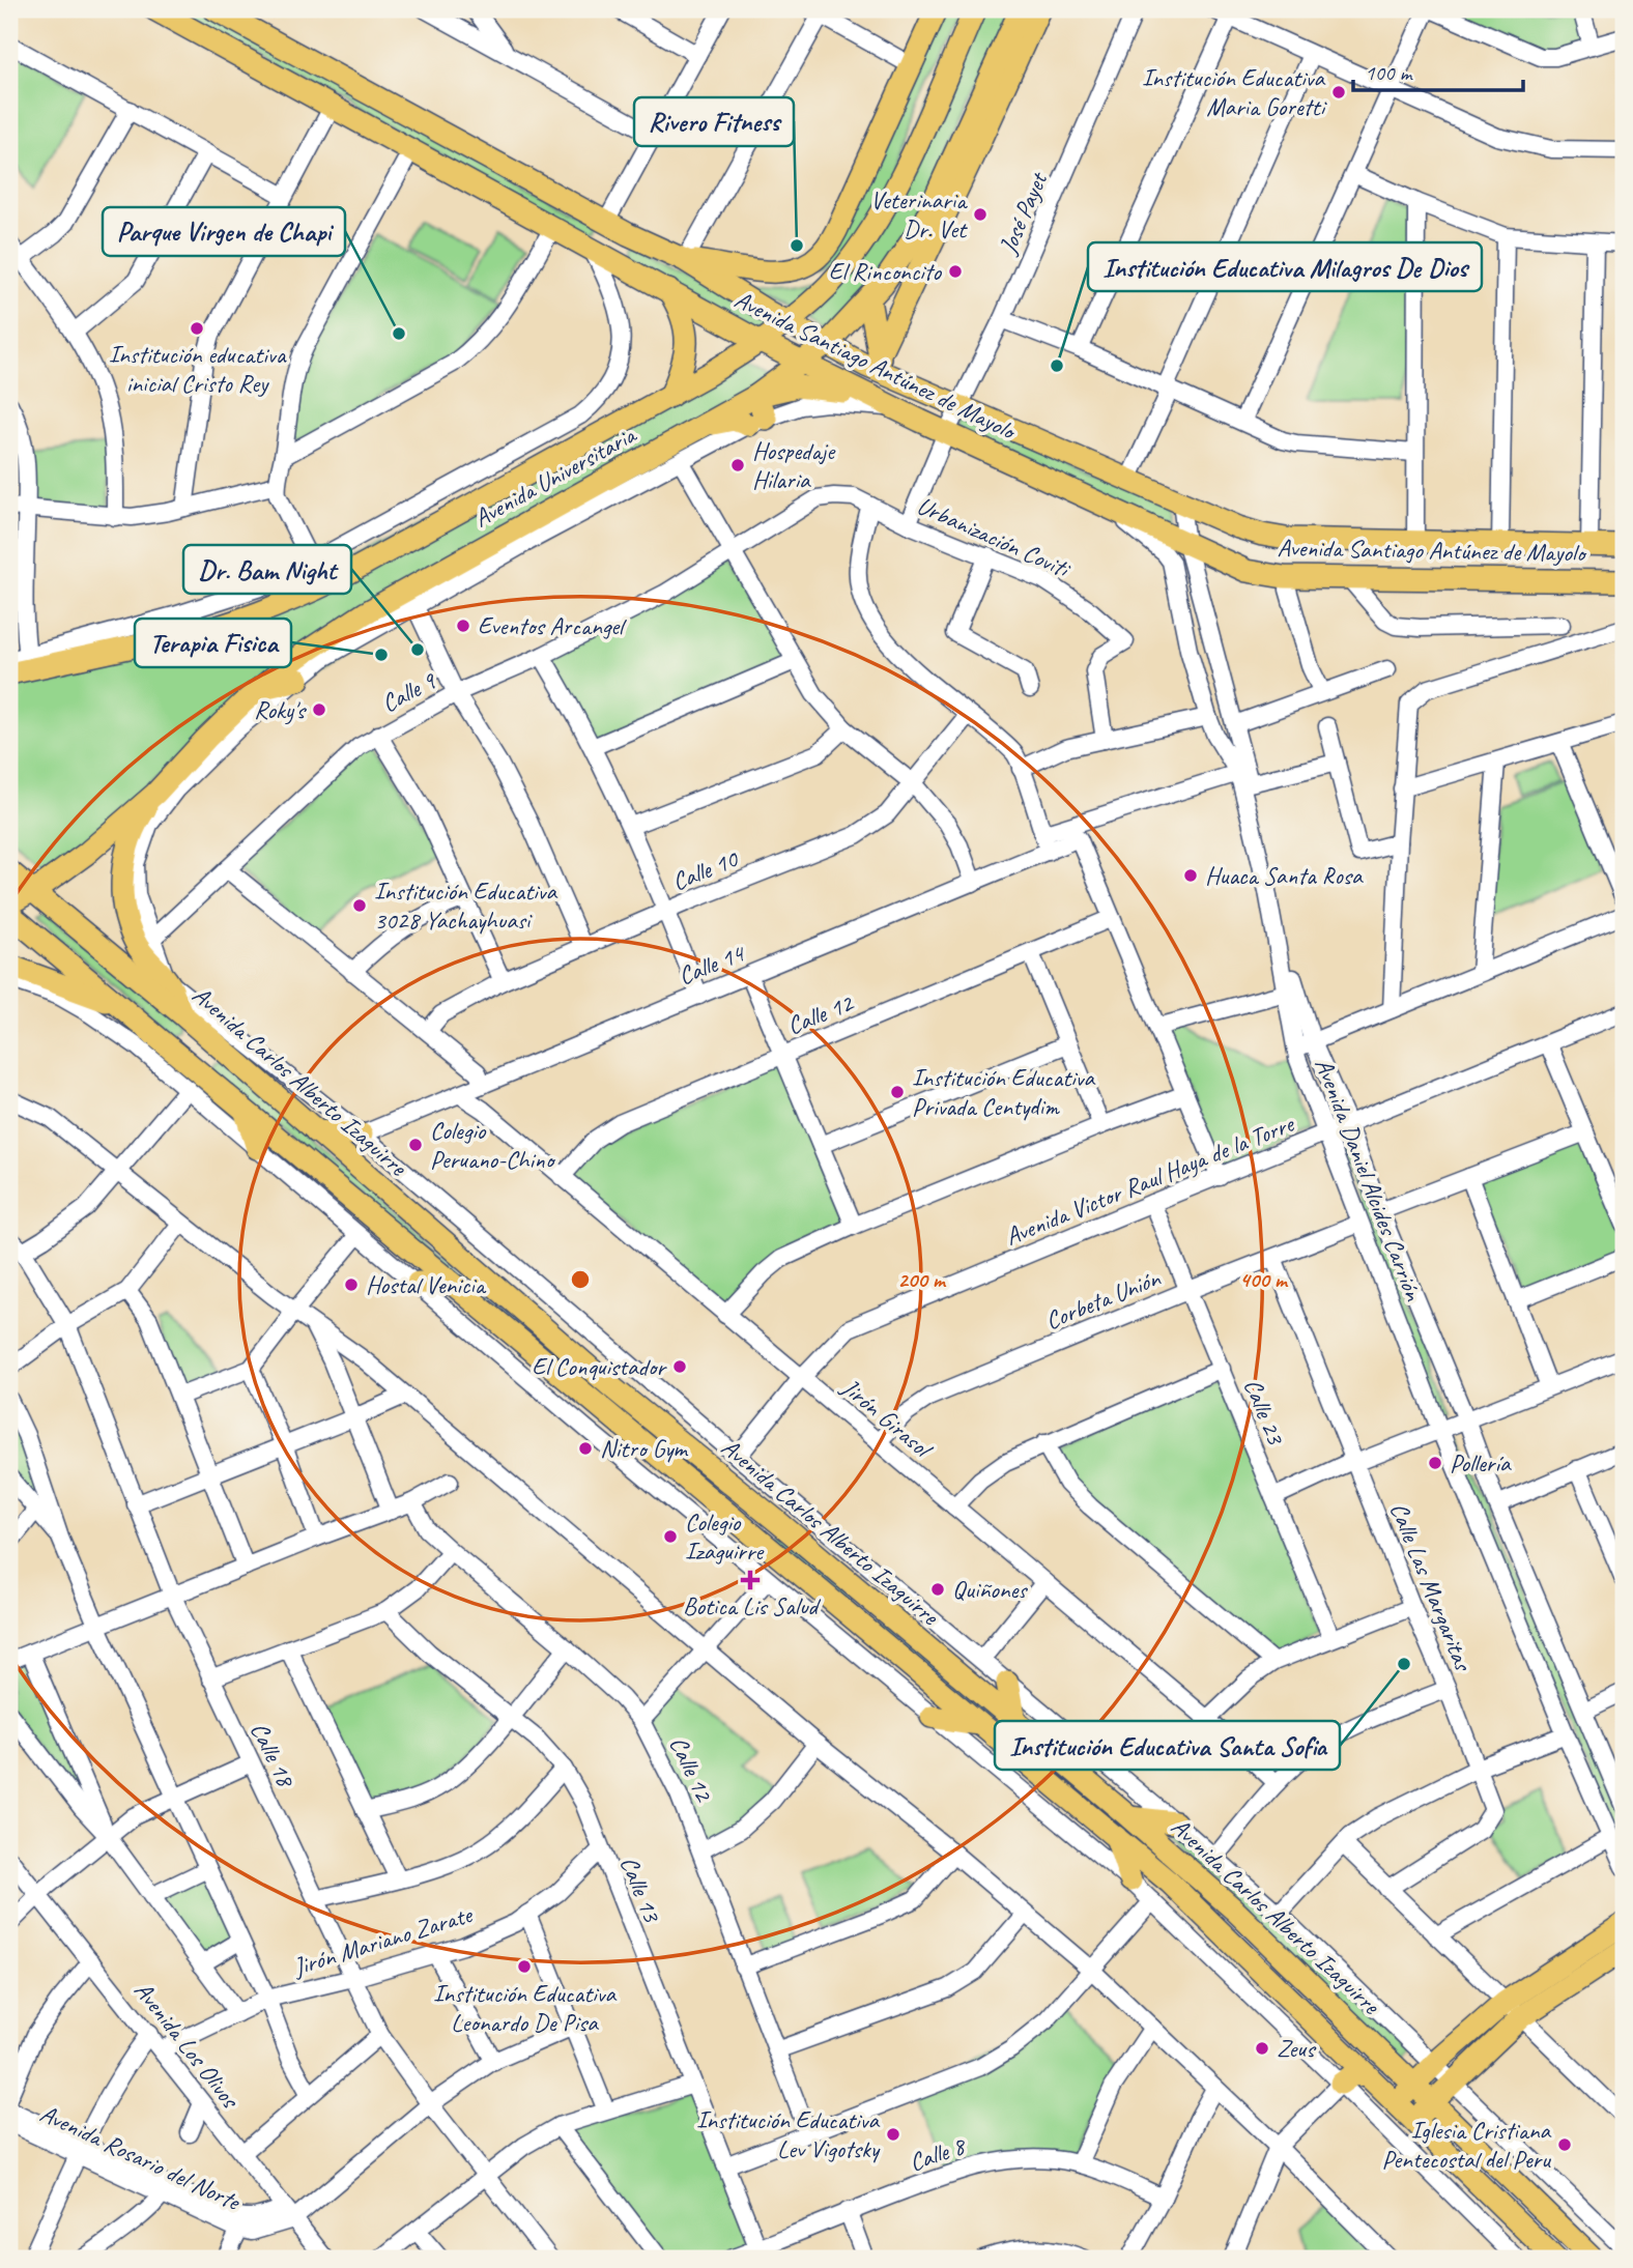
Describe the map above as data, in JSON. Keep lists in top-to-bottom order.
{
  "streets": {
    "main road": ["Avenida Santiago Antúnez de Mayolo", "Avenida Universitaria", "Avenida Carlos Alberto Izaguirre"],
    "street": [
      "José Payet",
      "Urbanización Coviti",
      "Calle 9",
      "Calle 10",
      "Calle 14",
      "Calle 12",
      "Avenida Daniel Alcides Carrión",
      "Avenida Victor Raul Haya de la Torre",
      "Corbeta Unión",
      "Calle 23",
      "Jirón Girasol",
      "Calle Las Margaritas",
      "Calle 18",
      "Calle 13",
      "Jirón Mariano Zarate",
      "Avenida Los Olivos",
      "Calle 8",
      "Avenida Rosario del Norte"
    ]
  },
  "crossings": [
    ["José Payet", "Avenida Santiago Antúnez de Mayolo"],
    ["José Payet", "Urbanización Coviti"],
    ["Avenida Santiago Antúnez de Mayolo", "Avenida Universitaria"],
    ["Avenida Santiago Antúnez de Mayolo", "Avenida Daniel Alcides Carrión"],
    ["Avenida Universitaria", "Calle 9"],
    ["Avenida Universitaria", "Avenida Carlos Alberto Izaguirre"],
    ["Urbanización Coviti", "Calle 9"],
    ["Calle 9", "Avenida Carlos Alberto Izaguirre"],
    ["Calle 14", "Calle 12"],
    ["Calle 14", "Avenida Carlos Alberto Izaguirre"],
    ["Calle 14", "Jirón Girasol"],
    ["Calle 12", "Jirón Girasol"],
    ["Avenida Carlos Alberto Izaguirre", "Avenida Victor Raul Haya de la Torre"],
    ["Avenida Daniel Alcides Carrión", "Avenida Victor Raul Haya de la Torre"],
    ["Avenida Daniel Alcides Carrión", "Corbeta Unión"],
    ["Avenida Victor Raul Haya de la Torre", "Calle 23"],
    ["Avenida Victor Raul Haya de la Torre", "Jirón Girasol"],
    ["Corbeta Unión", "Calle 23"],
    ["Corbeta Unión", "Jirón Girasol"],
    ["Corbeta Unión", "Calle Las Margaritas"],
    ["Calle 18", "Jirón Mariano Zarate"],
    ["Calle 13", "Jirón Mariano Zarate"],
    ["Calle 13", "Calle 8"],
    ["Jirón Mariano Zarate", "Avenida Los Olivos"],
    ["Avenida Los Olivos", "Avenida Rosario del Norte"]
  ],
  "places": {
    "other": [
      "Institución Educativa Maria Goretti",
      "Veterinaria Dr. Vet",
      "Rivero Fitness",
      "El Rinconcito",
      "Institución educativa inicial Cristo Rey",
      "Parque Virgen de Chapi",
      "Institución Educativa Milagros De Dios",
      "Hospedaje Hilaria",
      "Eventos Arcangel",
      "Dr. Bam Night",
      "Terapia Fisica",
      "Roky's",
      "Huaca Santa Rosa",
      "Institución Educativa 3028 Yachayhuasi",
      "Institución Educativa Privada Centydim",
      "Colegio Peruano-Chino",
      "Hostal Venicia",
      "El Conquistador",
      "Nitro Gym",
      "Pollería",
      "Colegio Izaguirre",
      "Quiñones",
      "Institución Educativa Santa Sofia",
      "Institución Educativa Leonardo De Pisa",
      "Zeus",
      "Institución Educativa Lev Vigotsky",
      "Iglesia Cristiana Pentecostal del Peru"
    ],
    "health": ["Botica Lis Salud"]
  },
  "scale_bar": "100 m",
  "rings": ["200 m", "400 m"]
}
